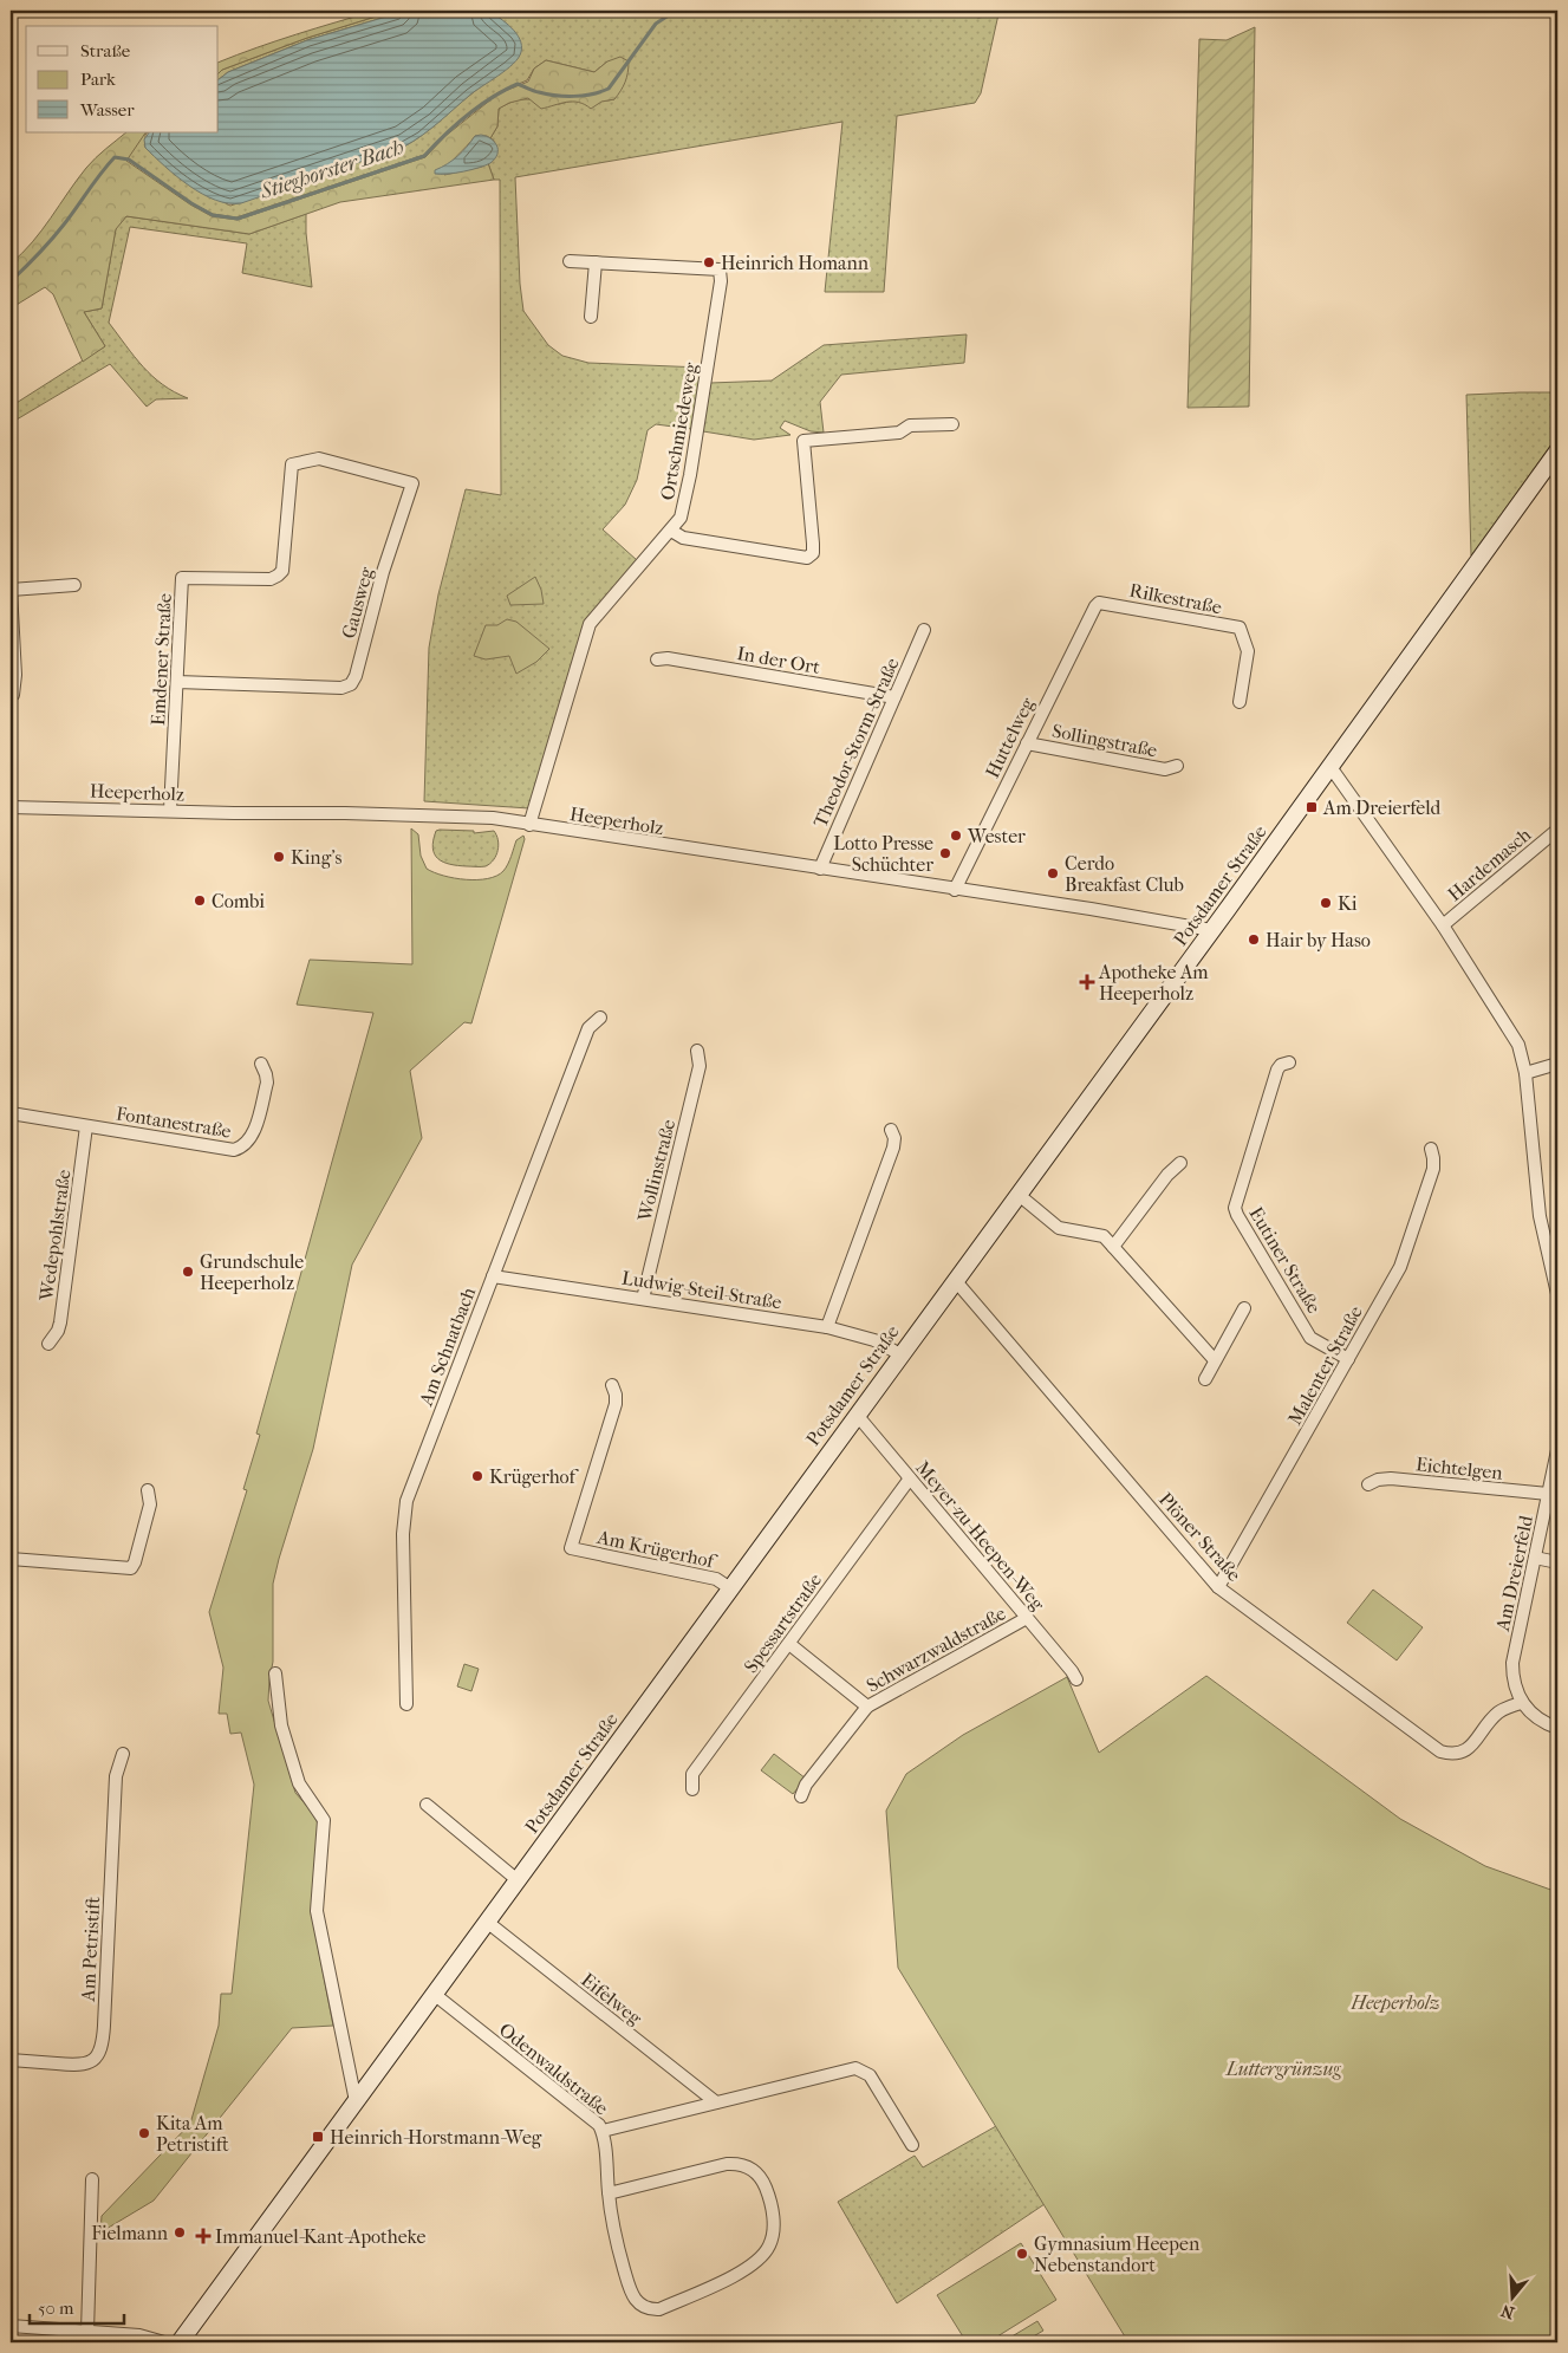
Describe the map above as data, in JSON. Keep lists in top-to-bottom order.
{
  "streets": {
    "street": [
      "Ortschmiedeweg",
      "Rilkestraße",
      "Gausweg",
      "Emdener Straße",
      "In der Ort",
      "Huttelweg",
      "Sollingstraße",
      "Theodor-Storm-Straße",
      "Heeperholz",
      "Hardemasch",
      "Potsdamer Straße",
      "Fontanestraße",
      "Wollinstraße",
      "Wedepohlstraße",
      "Eutiner Straße",
      "Ludwig-Steil-Straße",
      "Am Schnatbach",
      "Malenter Straße",
      "Eichtelgen",
      "Meyer-zu-Heepen-Weg",
      "Plöner Straße",
      "Am Krügerhof",
      "Am Dreierfeld",
      "Spessartstraße",
      "Schwarzwaldstraße",
      "Am Petristift",
      "Eifelweg",
      "Odenwaldstraße"
    ]
  },
  "crossings": [
    ["Ortschmiedeweg", "Heeperholz"],
    ["Rilkestraße", "Huttelweg"],
    ["Gausweg", "Emdener Straße"],
    ["Emdener Straße", "Heeperholz"],
    ["In der Ort", "Theodor-Storm-Straße"],
    ["Huttelweg", "Sollingstraße"],
    ["Huttelweg", "Heeperholz"],
    ["Theodor-Storm-Straße", "Heeperholz"],
    ["Heeperholz", "Potsdamer Straße"],
    ["Potsdamer Straße", "Ludwig-Steil-Straße"],
    ["Potsdamer Straße", "Meyer-zu-Heepen-Weg"],
    ["Potsdamer Straße", "Plöner Straße"],
    ["Potsdamer Straße", "Am Krügerhof"],
    ["Potsdamer Straße", "Eifelweg"],
    ["Potsdamer Straße", "Odenwaldstraße"],
    ["Fontanestraße", "Wedepohlstraße"],
    ["Wollinstraße", "Ludwig-Steil-Straße"],
    ["Eutiner Straße", "Malenter Straße"],
    ["Ludwig-Steil-Straße", "Am Schnatbach"],
    ["Malenter Straße", "Plöner Straße"],
    ["Eichtelgen", "Am Dreierfeld"],
    ["Meyer-zu-Heepen-Weg", "Spessartstraße"],
    ["Meyer-zu-Heepen-Weg", "Schwarzwaldstraße"],
    ["Plöner Straße", "Am Dreierfeld"]
  ],
  "water": ["Stieghorster Bach"],
  "parks": ["Heeperholz", "Luttergrünzug"],
  "places": {
    "other": [
      "Heinrich Homann",
      "Wester",
      "Lotto Presse Schüchter",
      "King's",
      "Cerdo Breakfast Club",
      "Combi",
      "Ki",
      "Hair by Haso",
      "Grundschule Heeperholz",
      "Krügerhof",
      "Kita Am Petristift",
      "Fielmann",
      "Gymnasium Heepen Nebenstandort"
    ],
    "transit": ["Am Dreierfeld", "Heinrich-Horstmann-Weg"],
    "health": ["Apotheke Am Heeperholz", "Immanuel-Kant-Apotheke"]
  },
  "legend": ["Straße", "Park", "Wasser"],
  "scale_bar": "50 m",
  "north": "bottom"
}
